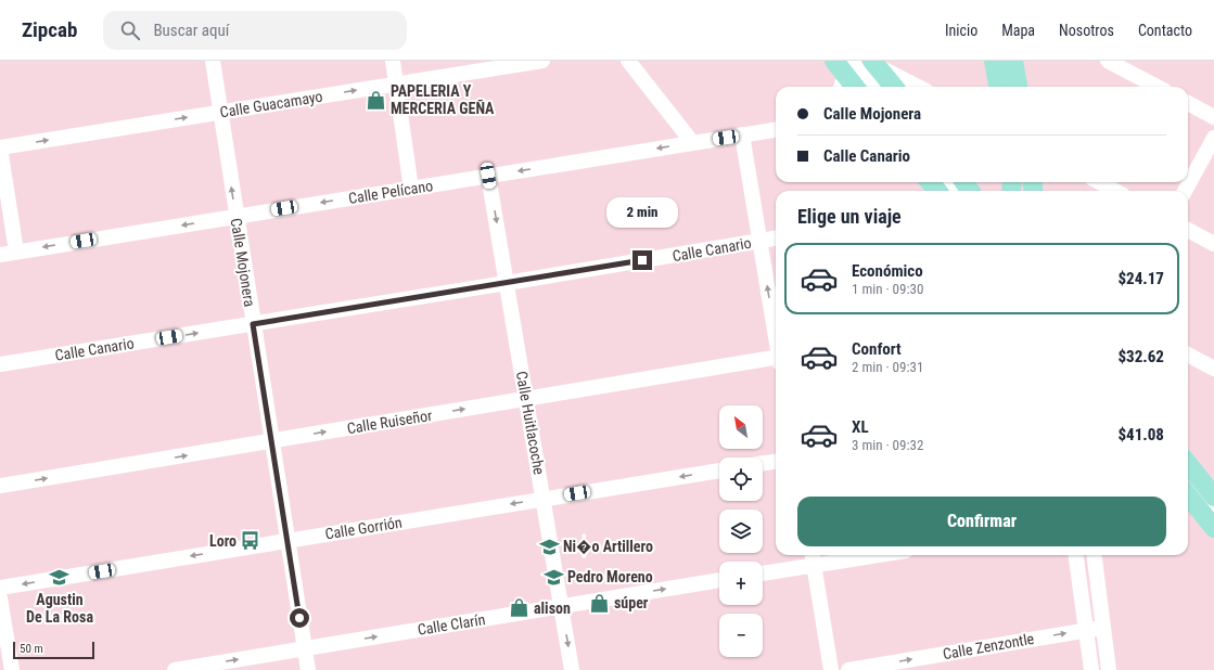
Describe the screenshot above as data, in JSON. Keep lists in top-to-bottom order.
{
  "streets": {
    "street": [
      "Calle Guacamayo",
      "Calle Pelícano",
      "Calle Canario",
      "Calle Mojonera",
      "Calle Ruiseñor",
      "Calle Huitlacoche",
      "Calle Gorrión",
      "Calle Clarín",
      "Calle Zenzontle"
    ]
  },
  "crossings": [
    ["Calle Guacamayo", "Calle Mojonera"],
    ["Calle Pelícano", "Calle Mojonera"],
    ["Calle Pelícano", "Calle Huitlacoche"],
    ["Calle Canario", "Calle Mojonera"],
    ["Calle Canario", "Calle Huitlacoche"],
    ["Calle Mojonera", "Calle Ruiseñor"],
    ["Calle Mojonera", "Calle Gorrión"],
    ["Calle Mojonera", "Calle Clarín"],
    ["Calle Ruiseñor", "Calle Huitlacoche"],
    ["Calle Huitlacoche", "Calle Gorrión"],
    ["Calle Huitlacoche", "Calle Clarín"]
  ],
  "one_way": [
    "Calle Guacamayo",
    "Calle Pelícano",
    "Calle Ruiseñor",
    "Calle Gorrión",
    "Calle Clarín",
    "Calle Zenzontle"
  ],
  "places": {
    "shop": ["PAPELERIA Y MERCERIA GEÑA", "súper", "alison"],
    "bus stop": ["Loro"],
    "school or university": ["Ni�o Artillero", "Pedro Moreno", "Agustin De La Rosa"]
  },
  "scale_bar": "50 m",
  "north": "top left",
  "page": {
    "header": "Zipcab",
    "search": "Buscar aquí",
    "nav": [
      "Inicio",
      "Mapa",
      "Nosotros",
      "Contacto"
    ],
    "banner": ["Calle Mojonera", "Calle Canario"],
    "heading": "Elige un viaje",
    "bubble": "2 min",
    "list": [
      {
        "name": "Económico",
        "note": "1 min · 09:30",
        "value": "$24.17"
      },
      {
        "name": "Confort",
        "note": "2 min · 09:31",
        "value": "$32.62"
      },
      {
        "name": "XL",
        "note": "3 min · 09:32",
        "value": "$41.08"
      }
    ],
    "map_buttons": ["+", "−"],
    "buttons": "Confirmar",
    "scale": "50 m"
  }
}
